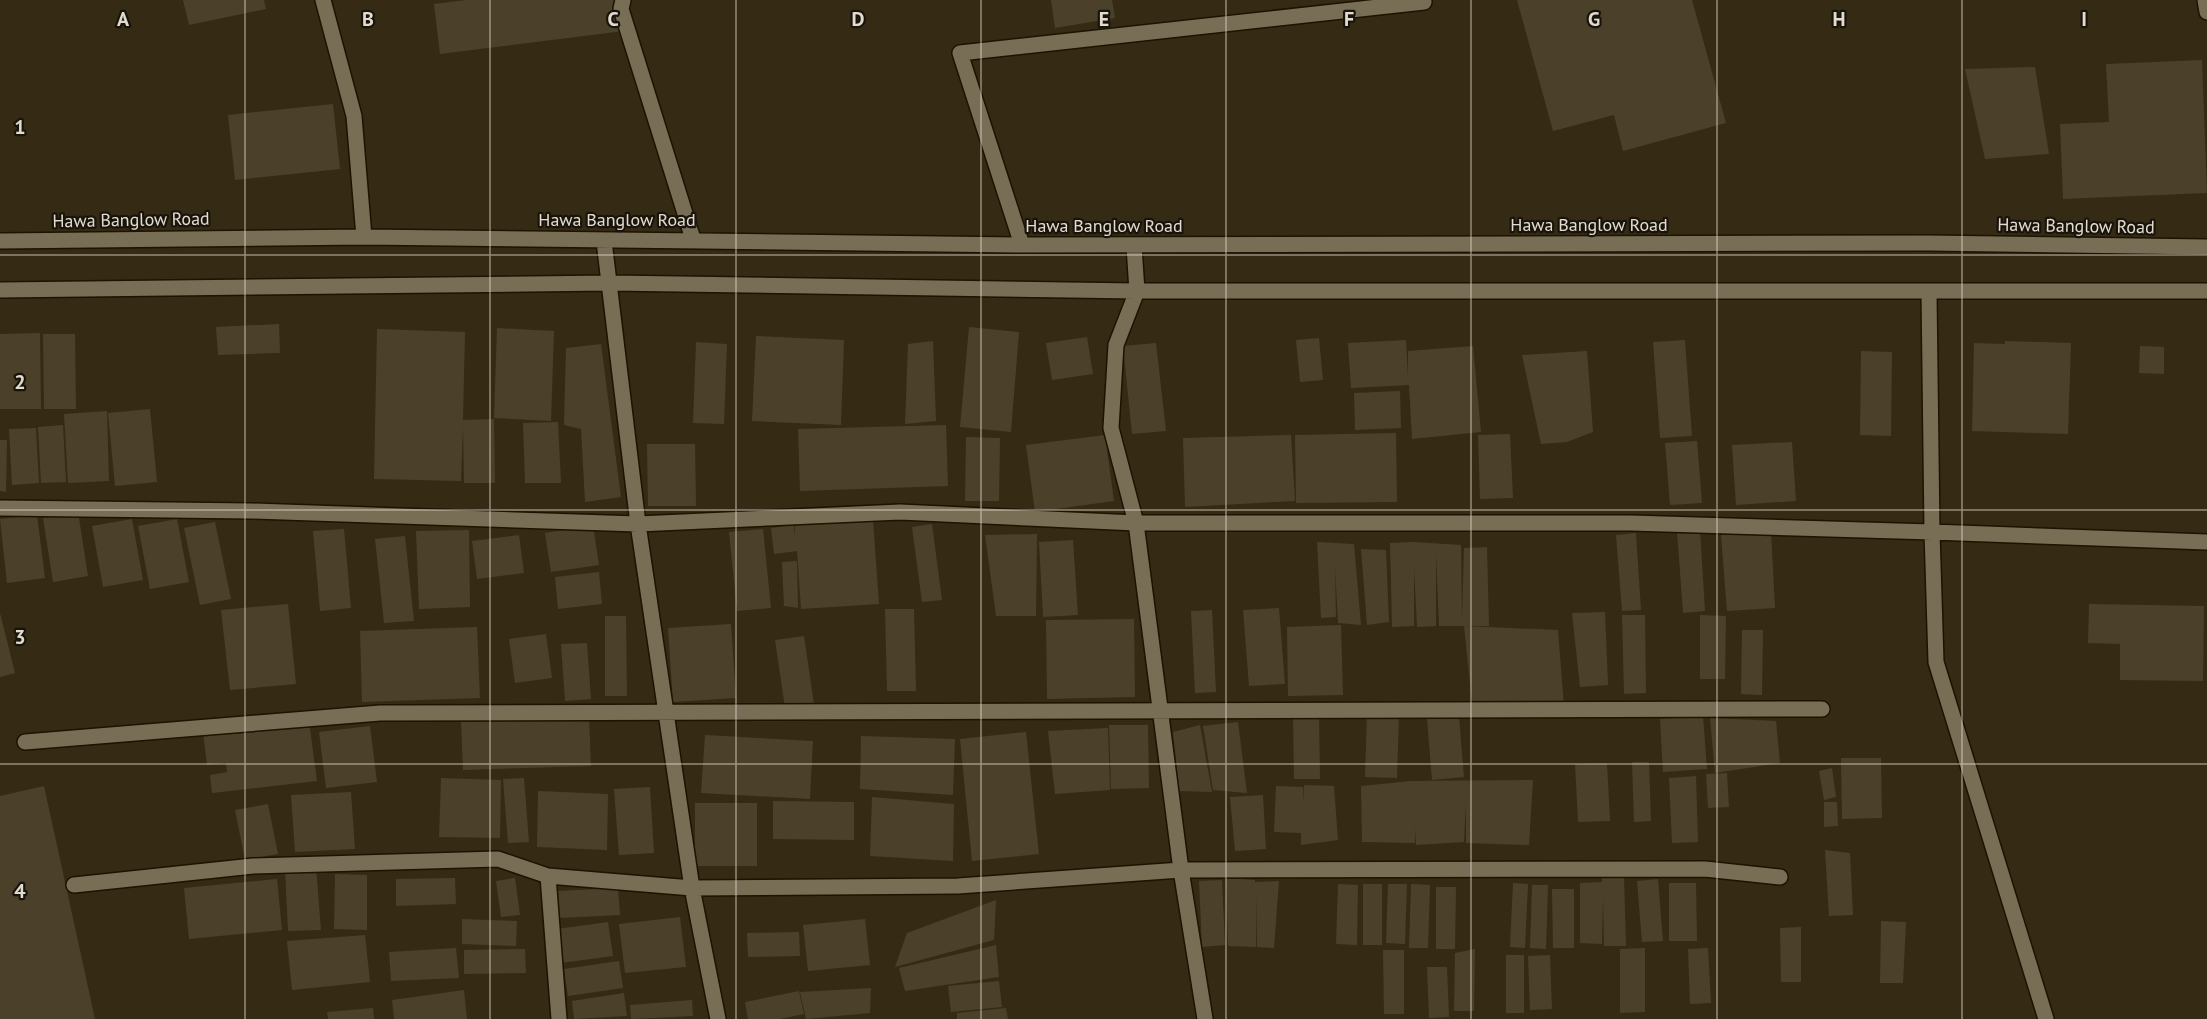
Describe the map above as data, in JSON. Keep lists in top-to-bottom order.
{
  "streets": {
    "street": ["Hawa Banglow Road"]
  },
  "grid": {
    "columns": [
      "A",
      "B",
      "C",
      "D",
      "E",
      "F",
      "G",
      "H",
      "I"
    ],
    "rows": [
      "1",
      "2",
      "3",
      "4"
    ]
  }
}
